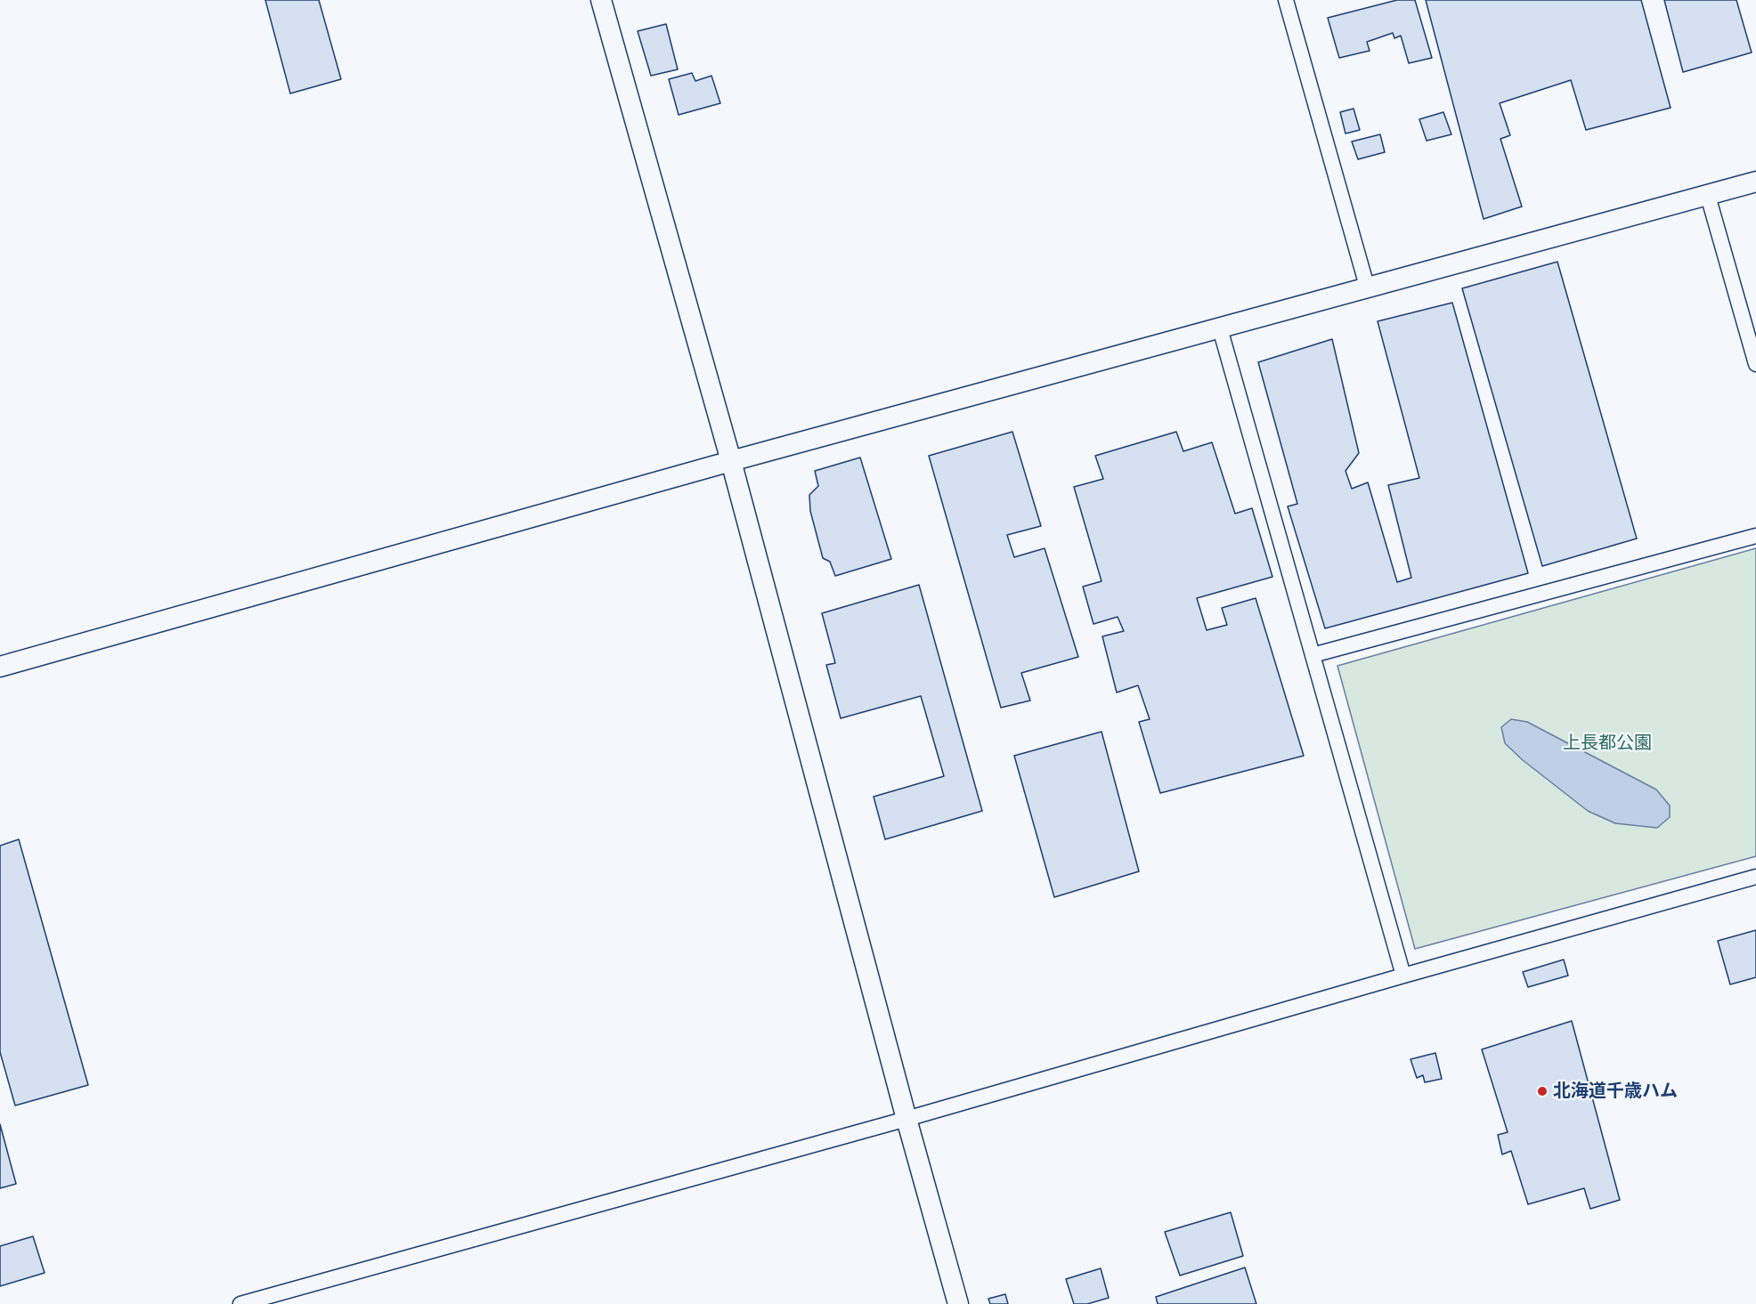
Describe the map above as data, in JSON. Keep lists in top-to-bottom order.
{
  "parks": ["上長都公園"],
  "places": ["北海道千歳ハム"]
}
